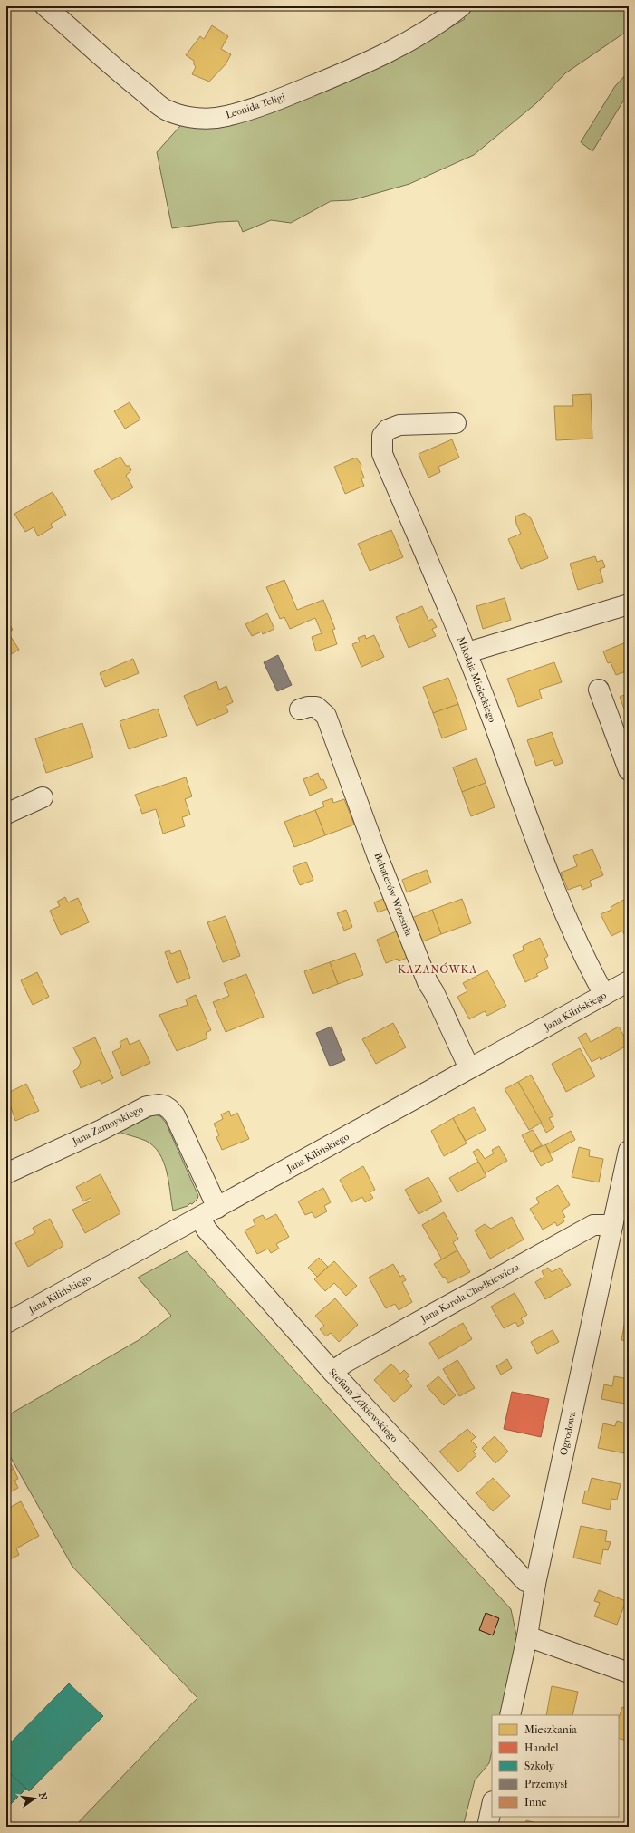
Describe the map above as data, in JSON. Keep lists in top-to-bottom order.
{
  "streets": {
    "street": [
      "Leonida Teligi",
      "Mikołaja Mieleckiego",
      "Bohaterów Września",
      "Jana Kilińskiego",
      "Jana Zamoyskiego",
      "Jana Karola Chodkiewicza",
      "Stefana Żółkiewskiego",
      "Ogrodowa"
    ]
  },
  "crossings": [
    ["Mikołaja Mieleckiego", "Jana Kilińskiego"],
    ["Bohaterów Września", "Jana Kilińskiego"],
    ["Jana Kilińskiego", "Jana Zamoyskiego"],
    ["Jana Kilińskiego", "Stefana Żółkiewskiego"],
    ["Jana Karola Chodkiewicza", "Stefana Żółkiewskiego"],
    ["Jana Karola Chodkiewicza", "Ogrodowa"],
    ["Stefana Żółkiewskiego", "Ogrodowa"]
  ],
  "districts": ["KAZANÓWKA"],
  "legend": [
    "Mieszkania",
    "Handel",
    "Szkoły",
    "Przemysł",
    "Inne"
  ],
  "north": "right"
}
